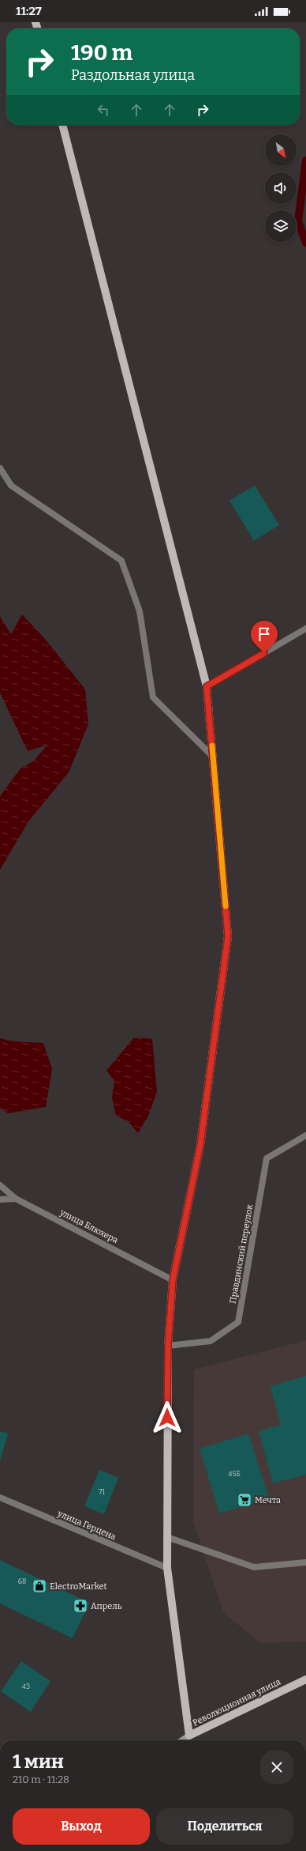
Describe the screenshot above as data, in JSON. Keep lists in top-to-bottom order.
{
  "streets": {
    "main road": ["Революционная улица"],
    "street": ["улица Блюхера", "Правдинский переулок", "улица Герцена"]
  },
  "places": {
    "supermarket": ["Мечта"],
    "shop": ["ElectroMarket"],
    "pharmacy": ["Апрель"]
  },
  "house_numbers": [
    "45Б",
    "71",
    "68",
    "43"
  ],
  "north": "bottom right",
  "page": {
    "status": "11:27",
    "turn": ["190 m", "Раздольная улица"],
    "heading": ["1 мин", "210 m · 11:28"],
    "buttons": ["Выход", "Поделиться"]
  }
}
